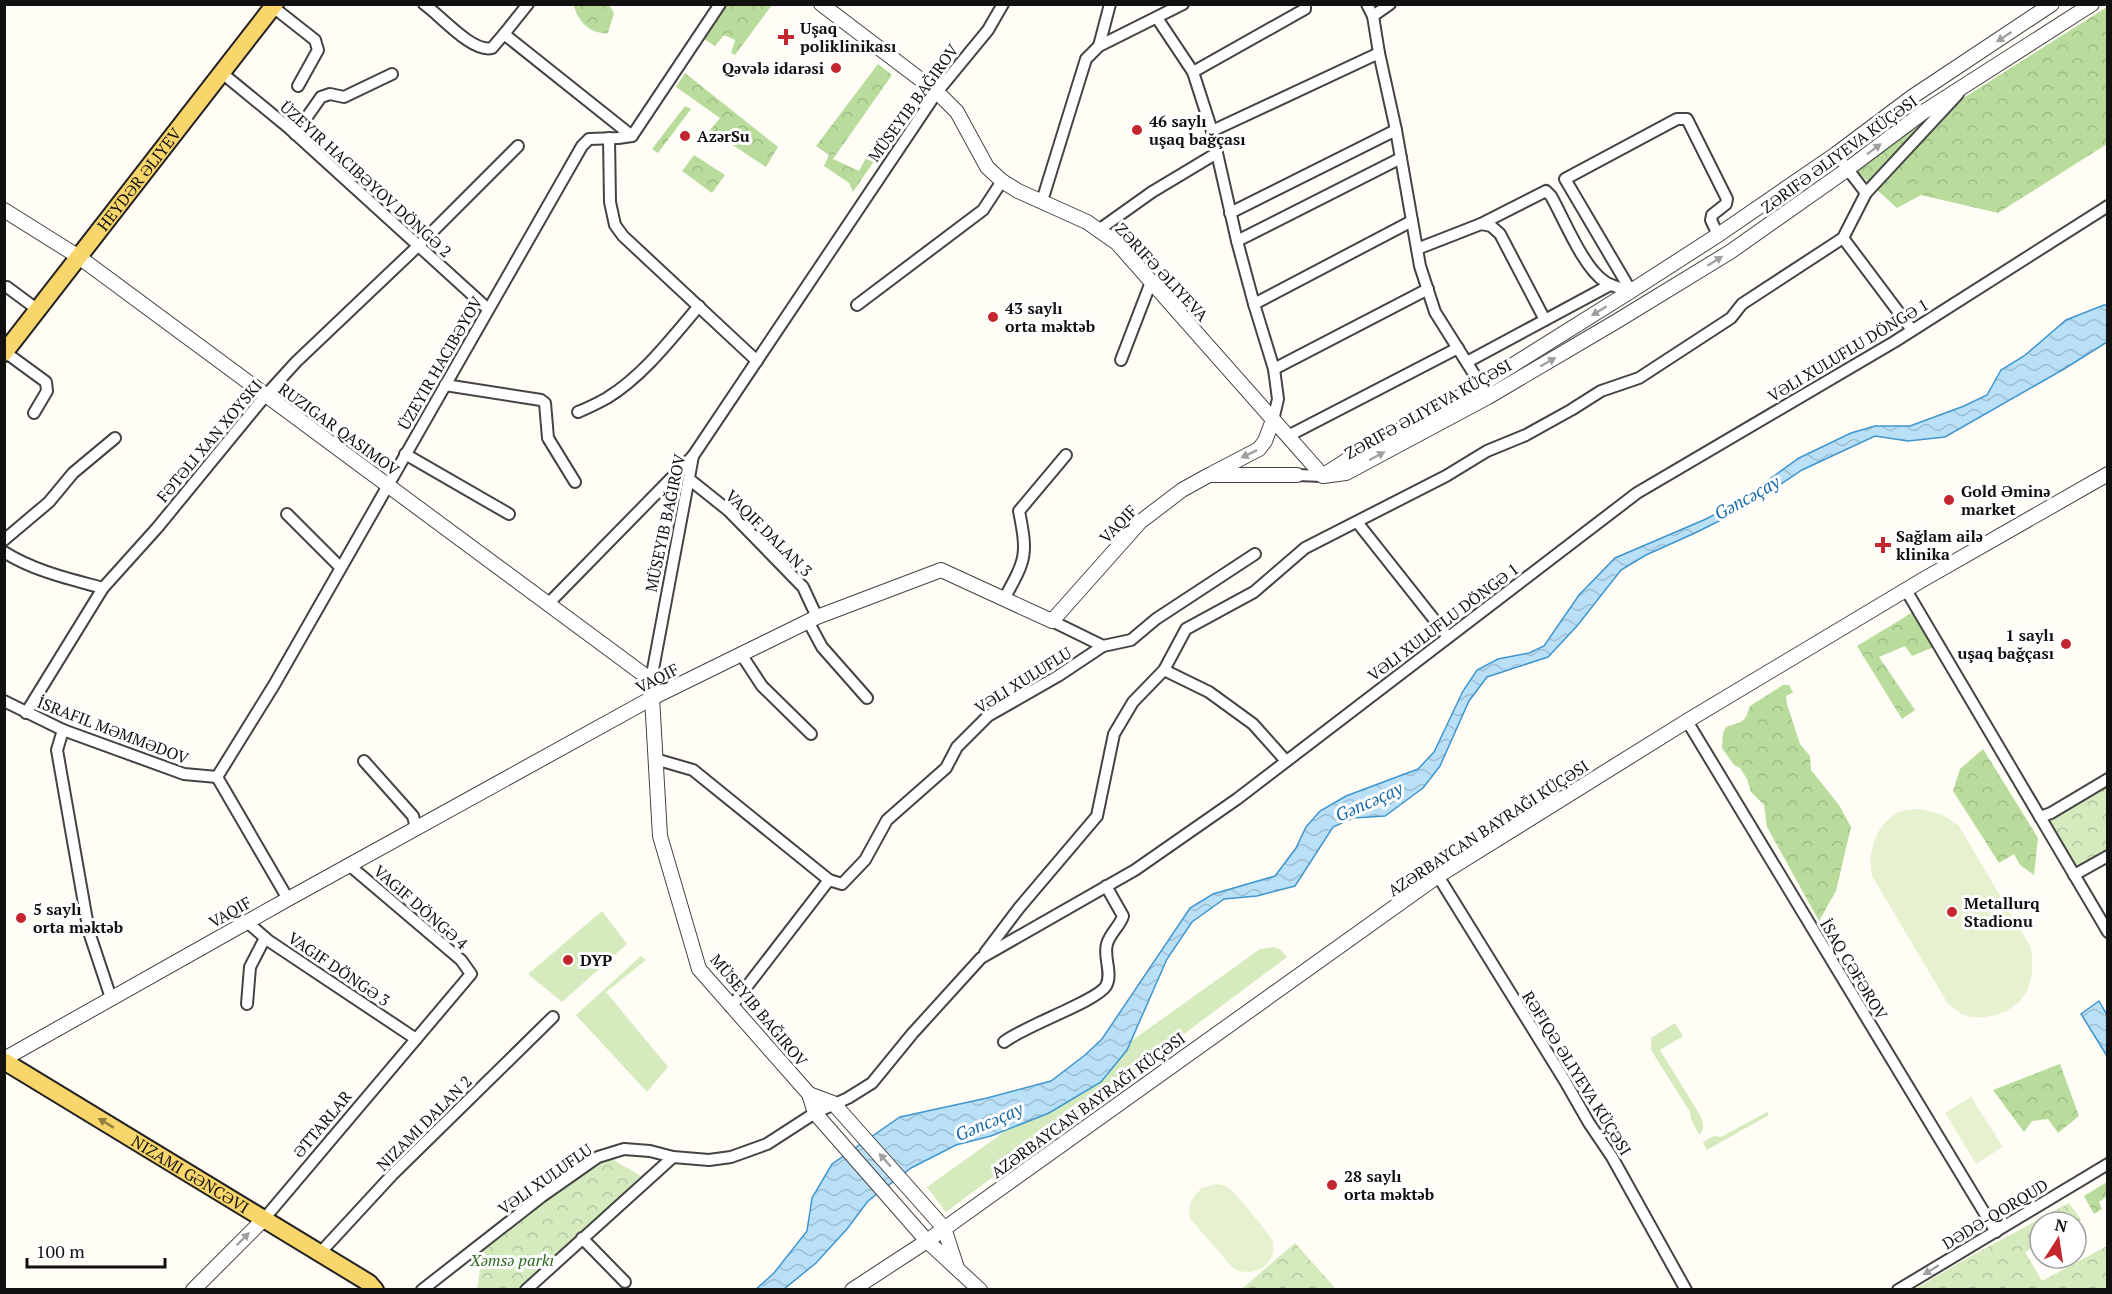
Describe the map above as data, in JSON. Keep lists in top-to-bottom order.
{
  "streets": {
    "main road": ["HEYDƏR ƏLIYEV", "NIZAMI GƏNCƏVI"],
    "street": [
      "ZƏRIFƏ ƏLIYEVA KÜÇƏSI",
      "ZƏRIFƏ ƏLIYEVA",
      "VƏLI XULUFLU DÖNGƏ 1",
      "FƏTƏLI XAN XOYSKI",
      "VAQIF",
      "VAQIF DALAN 3",
      "VƏLI XULUFLU",
      "İSRAFIL MƏMMƏDOV",
      "VAGIF DÖNGƏ 4",
      "VAGIF DÖNGƏ 3",
      "İSAQ CƏFƏROV",
      "RƏFIQƏ ƏLIYEVA KÜÇƏSI",
      "NIZAMI DALAN 2",
      "ƏTTARLAR",
      "DƏDƏ-QORQUD"
    ]
  },
  "crossings": [
    ["ZƏRIFƏ ƏLIYEVA KÜÇƏSI", "ZƏRIFƏ ƏLIYEVA"],
    ["ZƏRIFƏ ƏLIYEVA KÜÇƏSI", "VAQIF"],
    ["ZƏRIFƏ ƏLIYEVA", "VAQIF"],
    ["VƏLI XULUFLU DÖNGƏ 1", "VƏLI XULUFLU"],
    ["FƏTƏLI XAN XOYSKI", "İSRAFIL MƏMMƏDOV"],
    ["VAQIF", "VAQIF DALAN 3"],
    ["VAQIF", "VƏLI XULUFLU"],
    ["VAQIF", "VAGIF DÖNGƏ 4"],
    ["VAQIF", "VAGIF DÖNGƏ 3"],
    ["VAQIF", "NIZAMI GƏNCƏVI"],
    ["VAGIF DÖNGƏ 4", "ƏTTARLAR"],
    ["VAGIF DÖNGƏ 3", "ƏTTARLAR"],
    ["İSAQ CƏFƏROV", "DƏDƏ-QORQUD"],
    ["NIZAMI DALAN 2", "NIZAMI GƏNCƏVI"],
    ["ƏTTARLAR", "NIZAMI GƏNCƏVI"]
  ],
  "one_way": ["NIZAMI GƏNCƏVI", "DƏDƏ-QORQUD"],
  "water": ["Gəncəçay"],
  "parks": ["Xəmsə parkı"],
  "places": {
    "health": ["Uşaq poliklinikası", "Sağlam ailə klinika"],
    "other": [
      "Qəvələ idarəsi",
      "46 saylı uşaq bağçası",
      "AzərSu",
      "43 saylı orta məktəb",
      "Gold Əminə market",
      "1 saylı uşaq bağçası",
      "Metallurq Stadionu",
      "5 saylı orta məktəb",
      "DYP",
      "28 saylı orta məktəb"
    ]
  },
  "scale_bar": "100 m",
  "north": "top"
}
